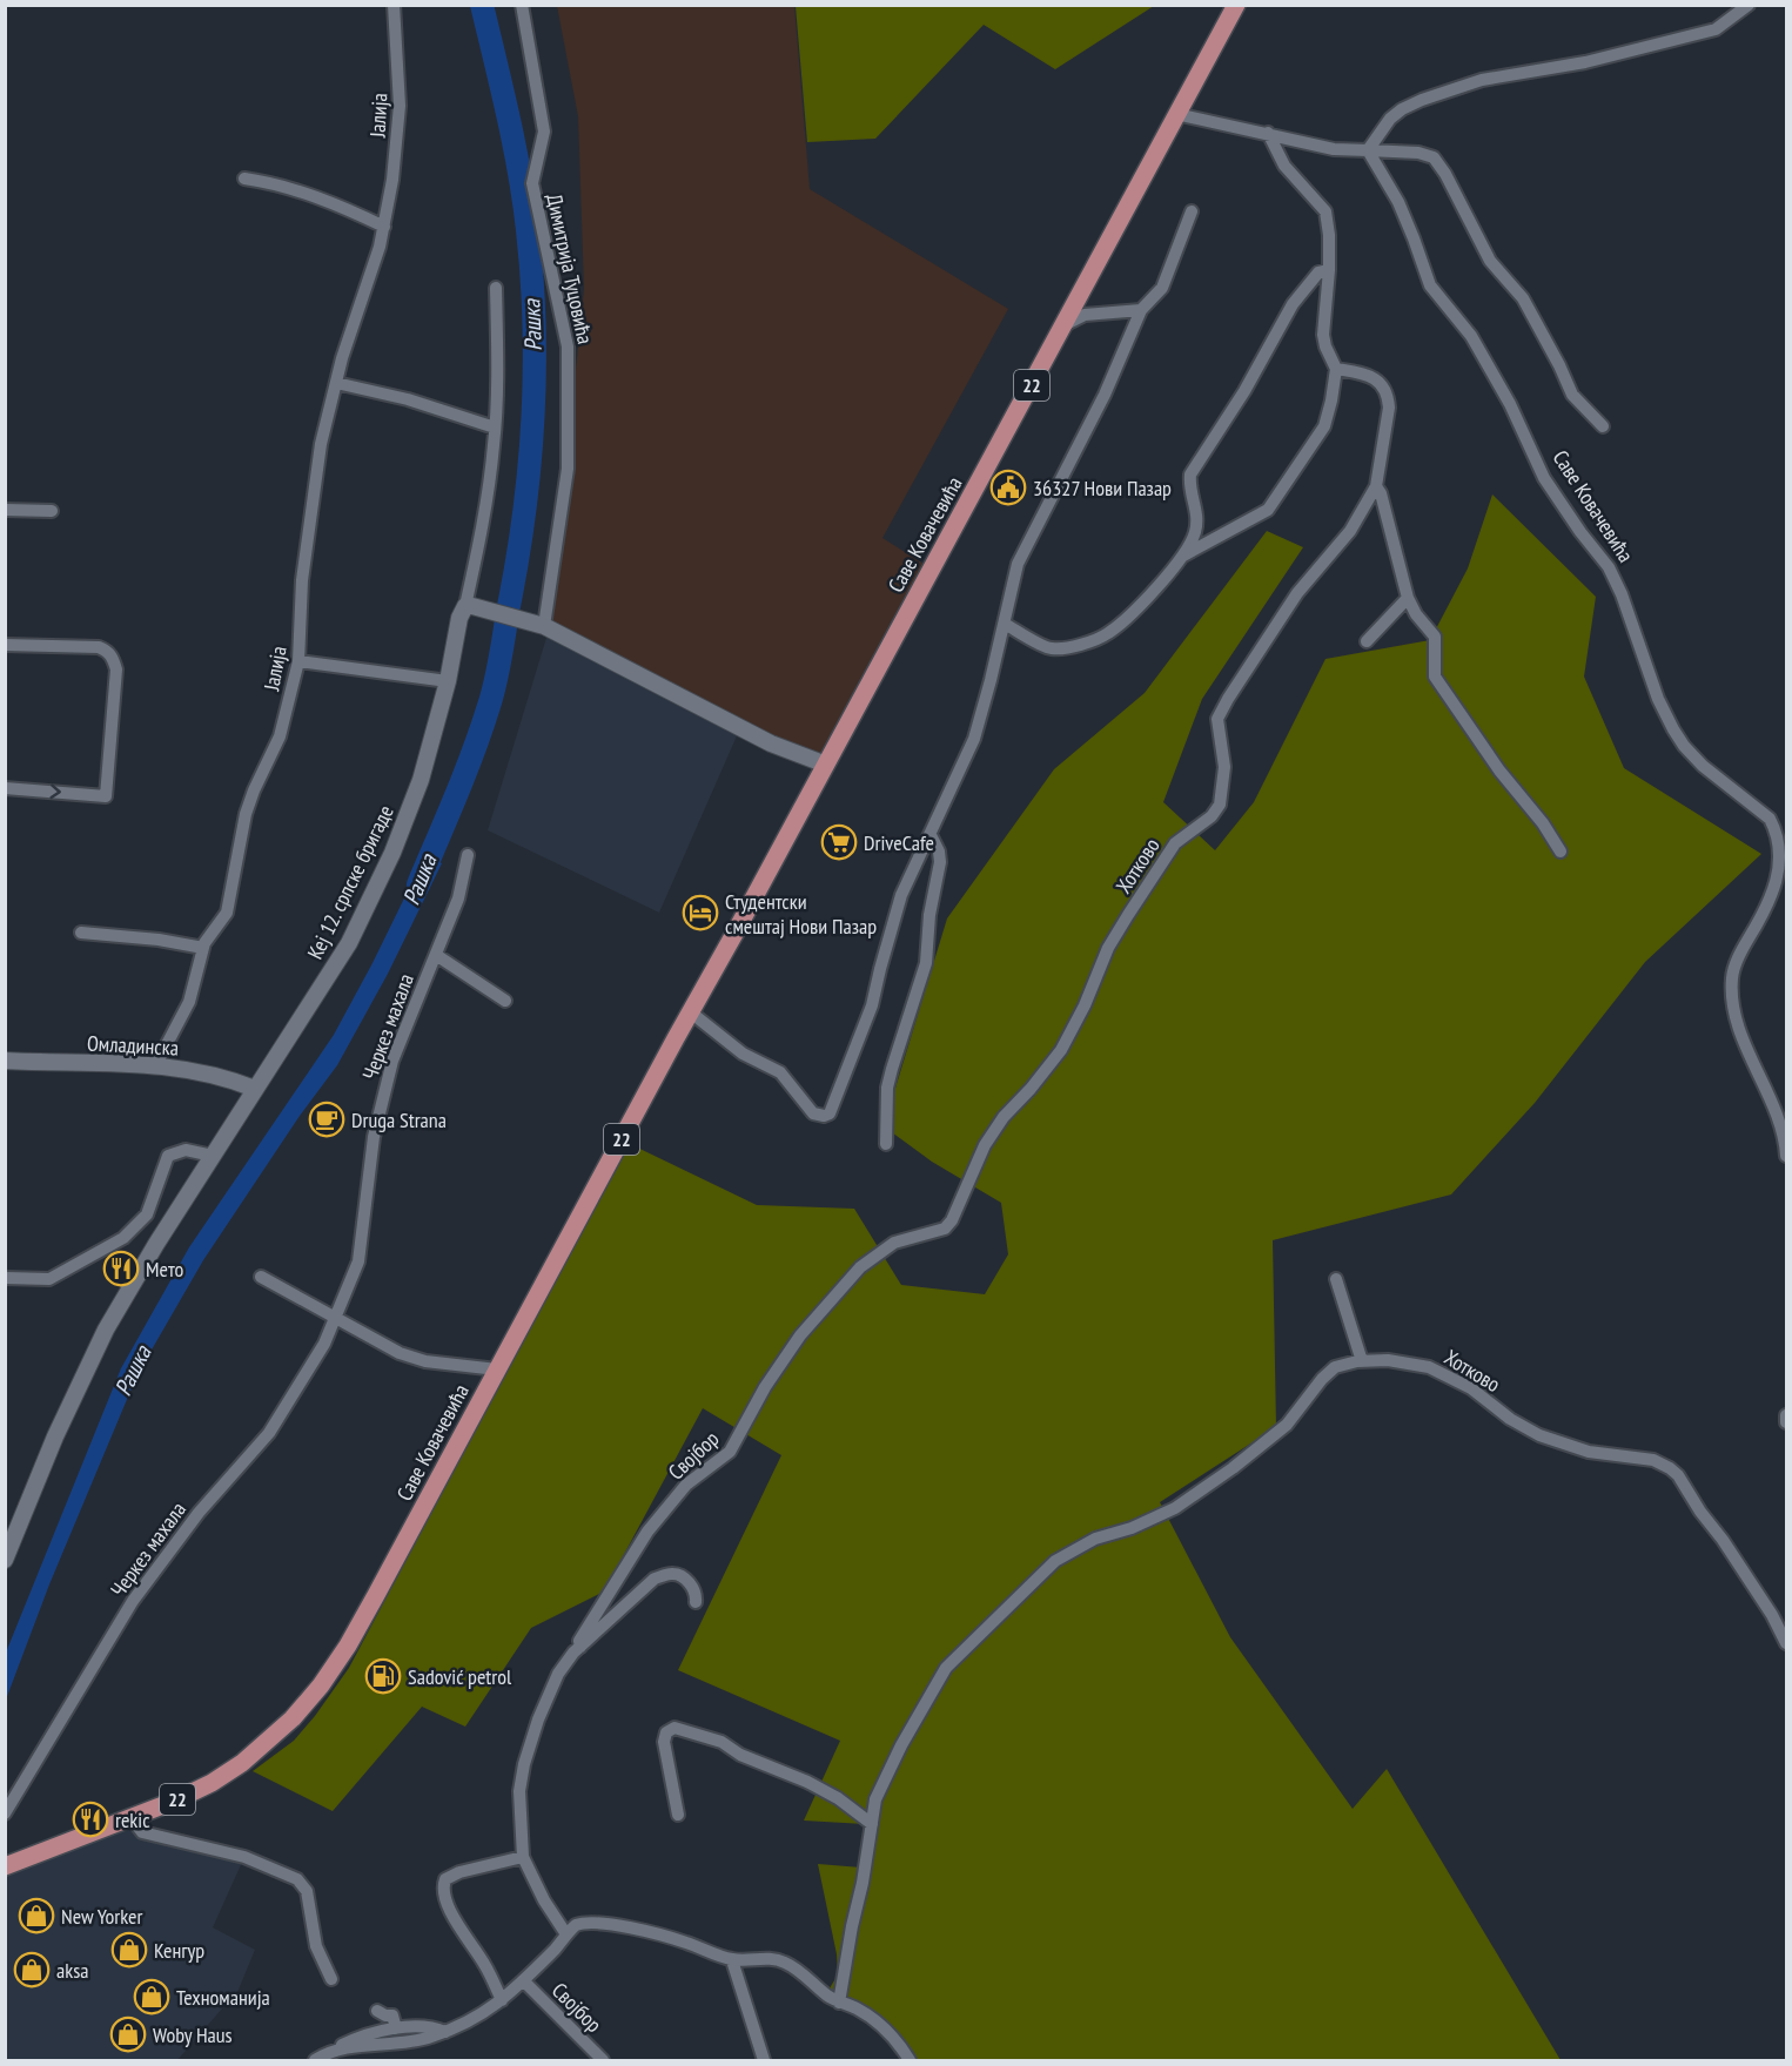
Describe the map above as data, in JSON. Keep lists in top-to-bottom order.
{
  "streets": {
    "main road": ["22", "Саве Ковачевића"],
    "street": [
      "Јалија",
      "Димитрија Туцовића",
      "Хотково",
      "Кеј 12. српске бригаде",
      "Черкез махала",
      "Омладинска",
      "Својбор"
    ]
  },
  "crossings": [
    ["Јалија", "Омладинска"],
    ["Хотково", "Својбор"],
    ["Кеј 12. српске бригаде", "Омладинска"]
  ],
  "water": ["Рашка"],
  "places": {
    "public building": ["36327 Нови Пазар"],
    "supermarket": ["DriveCafe"],
    "hotel": ["Студентски смештај Нови Пазар"],
    "cafe": ["Druga Strana"],
    "restaurant": ["Мето", "rekic"],
    "fuel station": ["Sadović petrol"],
    "shop": [
      "New Yorker",
      "Кенгур",
      "aksa",
      "Техноманија",
      "Woby Haus"
    ]
  }
}
